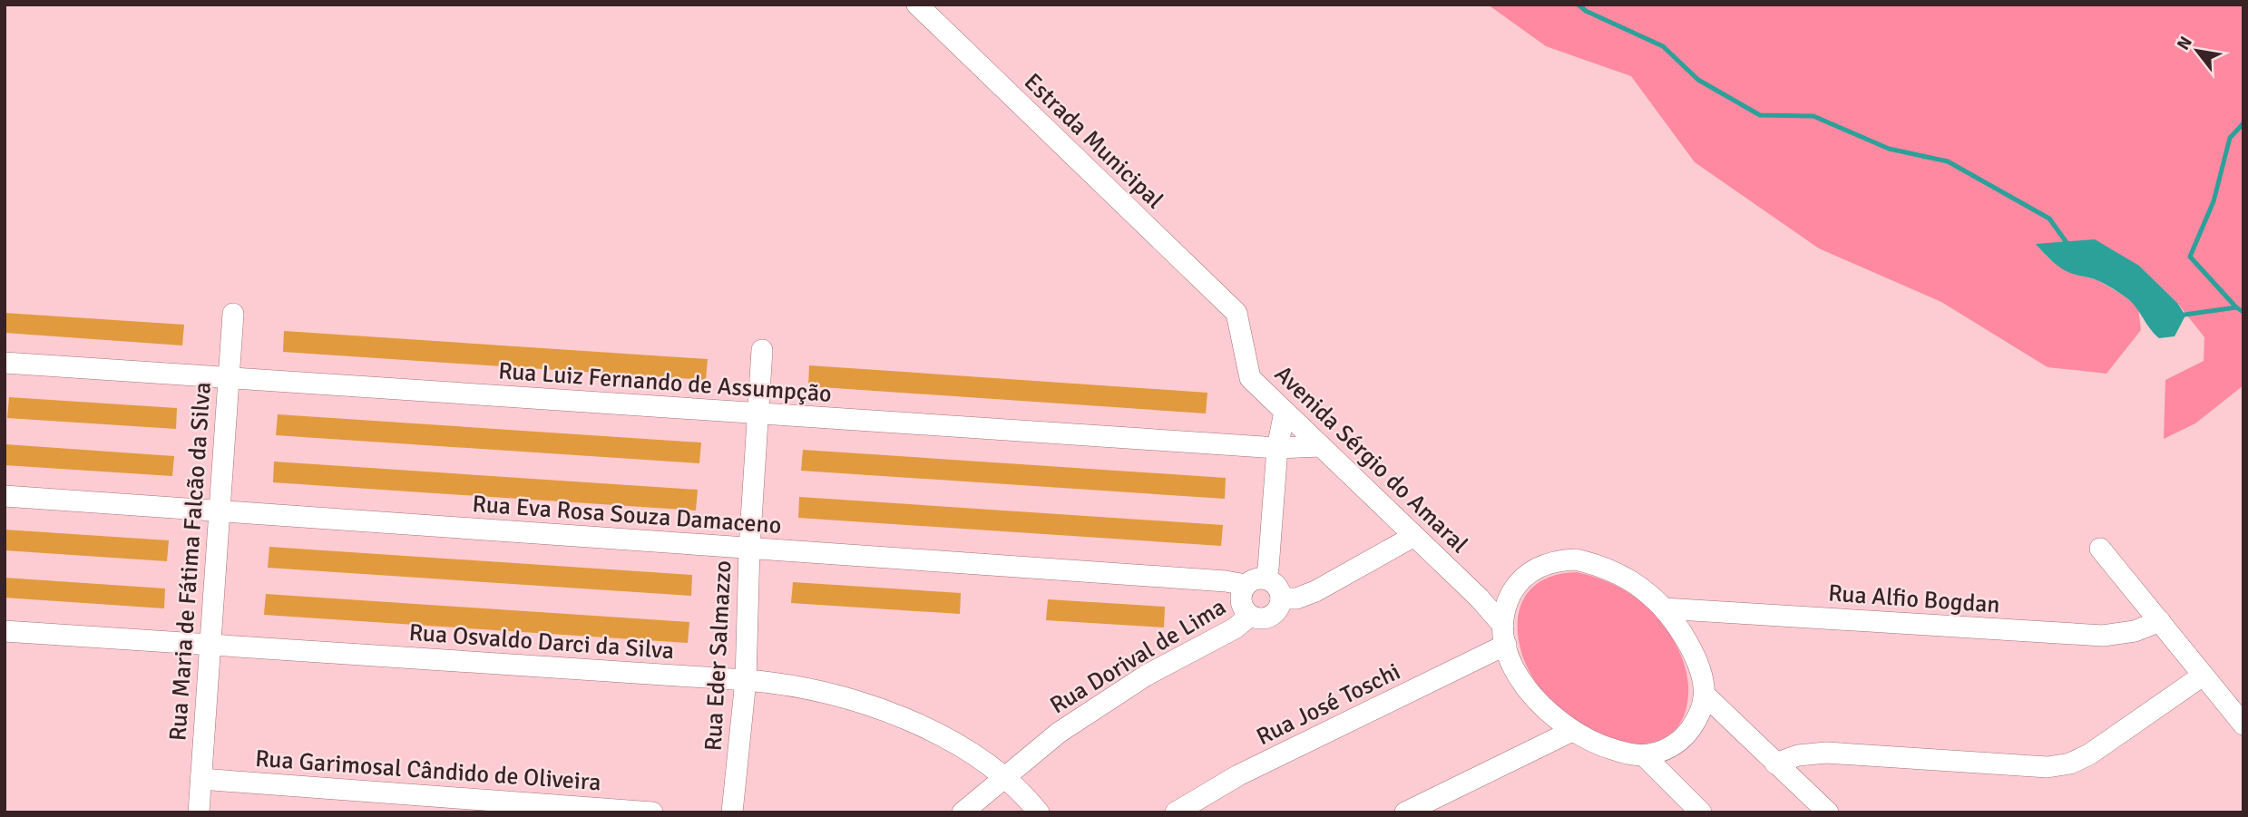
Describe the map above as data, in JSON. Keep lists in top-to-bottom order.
{
  "streets": {
    "street": [
      "Estrada Municipal",
      "Rua Luiz Fernando de Assumpção",
      "Avenida Sérgio do Amaral",
      "Rua Eva Rosa Souza Damaceno",
      "Rua Maria de Fátima Falcão da Silva",
      "Rua Alfio Bogdan",
      "Rua Osvaldo Darci da Silva",
      "Rua Eder Salmazzo",
      "Rua Dorival de Lima",
      "Rua José Toschi",
      "Rua Garimosal Cândido de Oliveira"
    ]
  },
  "crossings": [
    ["Estrada Municipal", "Avenida Sérgio do Amaral"],
    ["Rua Luiz Fernando de Assumpção", "Avenida Sérgio do Amaral"],
    ["Rua Luiz Fernando de Assumpção", "Rua Maria de Fátima Falcão da Silva"],
    ["Rua Luiz Fernando de Assumpção", "Rua Eder Salmazzo"],
    ["Avenida Sérgio do Amaral", "Rua Alfio Bogdan"],
    ["Avenida Sérgio do Amaral", "Rua José Toschi"],
    ["Rua Eva Rosa Souza Damaceno", "Rua Maria de Fátima Falcão da Silva"],
    ["Rua Eva Rosa Souza Damaceno", "Rua Eder Salmazzo"],
    ["Rua Eva Rosa Souza Damaceno", "Rua Dorival de Lima"],
    ["Rua Maria de Fátima Falcão da Silva", "Rua Osvaldo Darci da Silva"],
    ["Rua Maria de Fátima Falcão da Silva", "Rua Garimosal Cândido de Oliveira"],
    ["Rua Alfio Bogdan", "Rua José Toschi"],
    ["Rua Osvaldo Darci da Silva", "Rua Eder Salmazzo"],
    ["Rua Osvaldo Darci da Silva", "Rua Dorival de Lima"]
  ],
  "north": "top left"
}
